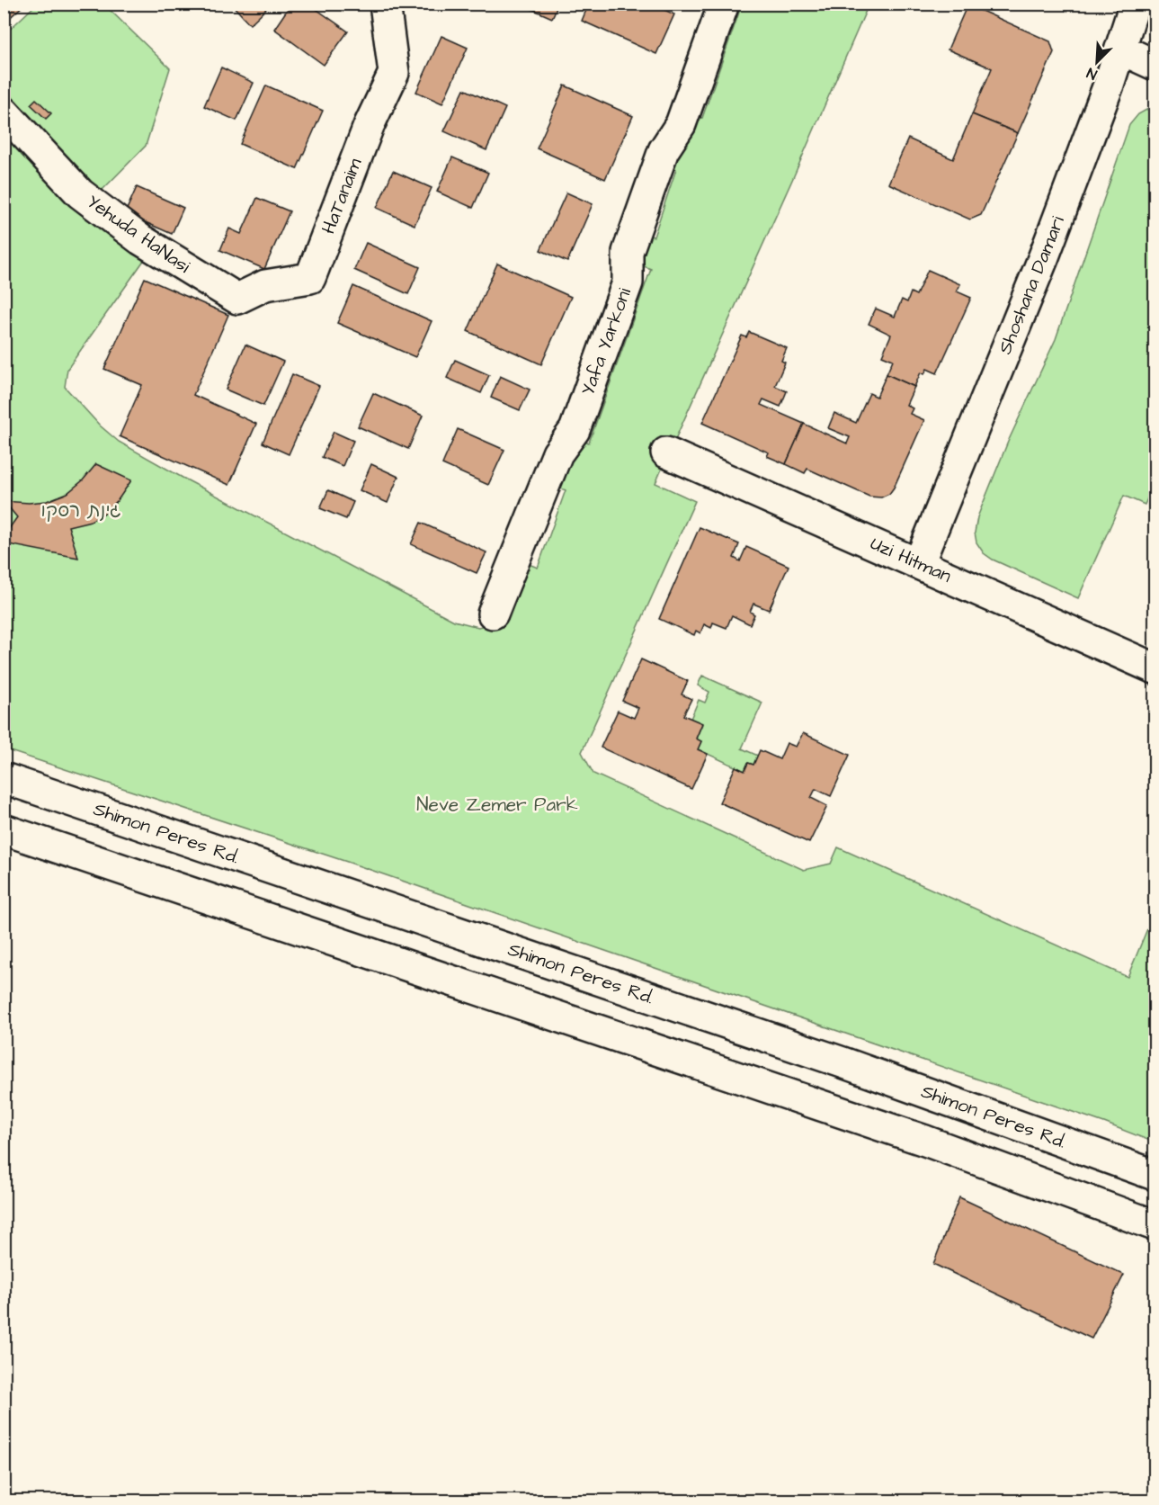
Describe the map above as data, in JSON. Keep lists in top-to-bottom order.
{
  "streets": {
    "street": [
      "HaTanaim",
      "Yehuda HaNasi",
      "Shoshana Damari",
      "Yafa Yarkoni",
      "Uzi Hitman",
      "Shimon Peres Rd."
    ]
  },
  "crossings": [
    ["HaTanaim", "Yehuda HaNasi"],
    ["Shoshana Damari", "Uzi Hitman"]
  ],
  "parks": ["גינת רסקו", "Neve Zemer Park"],
  "north": "bottom left"
}
